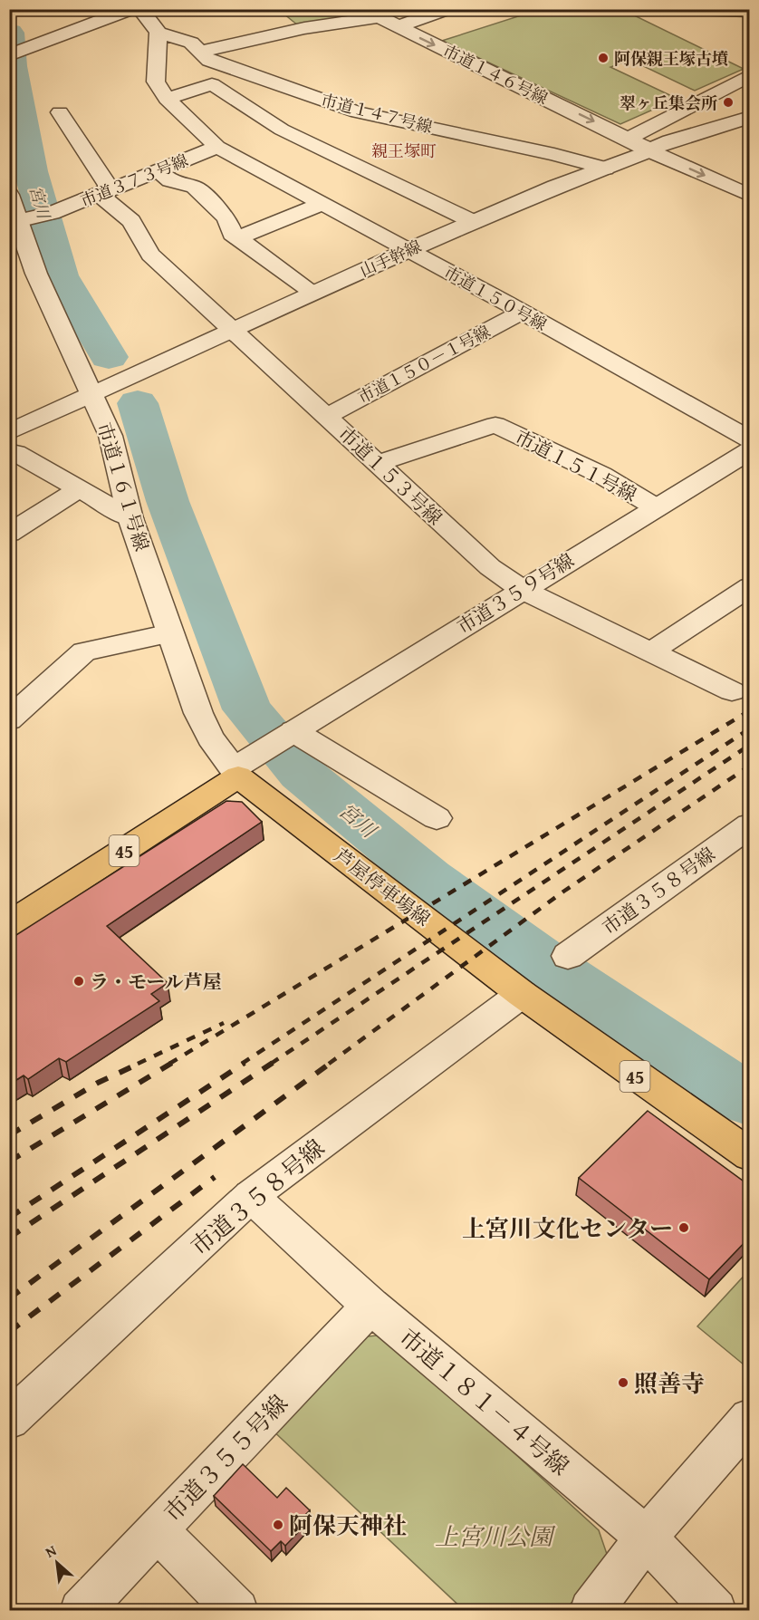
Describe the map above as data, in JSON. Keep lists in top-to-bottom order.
{
  "streets": {
    "main road": ["45", "芦屋停車場線"],
    "street": [
      "市道１４６号線",
      "市道１４７号線",
      "市道３７３号線",
      "山手幹線",
      "市道１５０号線",
      "市道１５０－１号線",
      "市道１５１号線",
      "市道１５３号線",
      "市道１６１号線",
      "市道３５９号線",
      "市道３５８号線",
      "市道１８１－４号線",
      "市道３５５号線"
    ]
  },
  "crossings": [
    ["市道１４６号線", "山手幹線"],
    ["市道１４７号線", "山手幹線"],
    ["市道１４７号線", "市道１５０号線"],
    ["市道３７３号線", "市道１５０号線"],
    ["市道３７３号線", "市道１５３号線"],
    ["市道３７３号線", "市道１６１号線"],
    ["山手幹線", "市道１５０号線"],
    ["山手幹線", "市道１５３号線"],
    ["山手幹線", "市道１６１号線"],
    ["市道１５０号線", "市道１５０－１号線"],
    ["市道１５０－１号線", "市道１５３号線"],
    ["市道１５１号線", "市道１５３号線"],
    ["市道１５１号線", "市道３５９号線"],
    ["市道１５３号線", "市道３５９号線"],
    ["市道１６１号線", "市道３５９号線"],
    ["市道１６１号線", "45"],
    ["市道１６１号線", "芦屋停車場線"],
    ["市道３５９号線", "45"],
    ["市道３５９号線", "芦屋停車場線"],
    ["45", "芦屋停車場線"],
    ["芦屋停車場線", "市道３５８号線"],
    ["市道３５８号線", "市道１８１－４号線"],
    ["市道１８１－４号線", "市道３５５号線"]
  ],
  "districts": ["親王塚町"],
  "water": ["宮川"],
  "parks": ["上宮川公園"],
  "places": [
    "阿保親王塚古墳",
    "翠ヶ丘集会所",
    "ラ・モール芦屋",
    "上宮川文化センター",
    "照善寺",
    "阿保天神社"
  ],
  "north": "top left"
}
